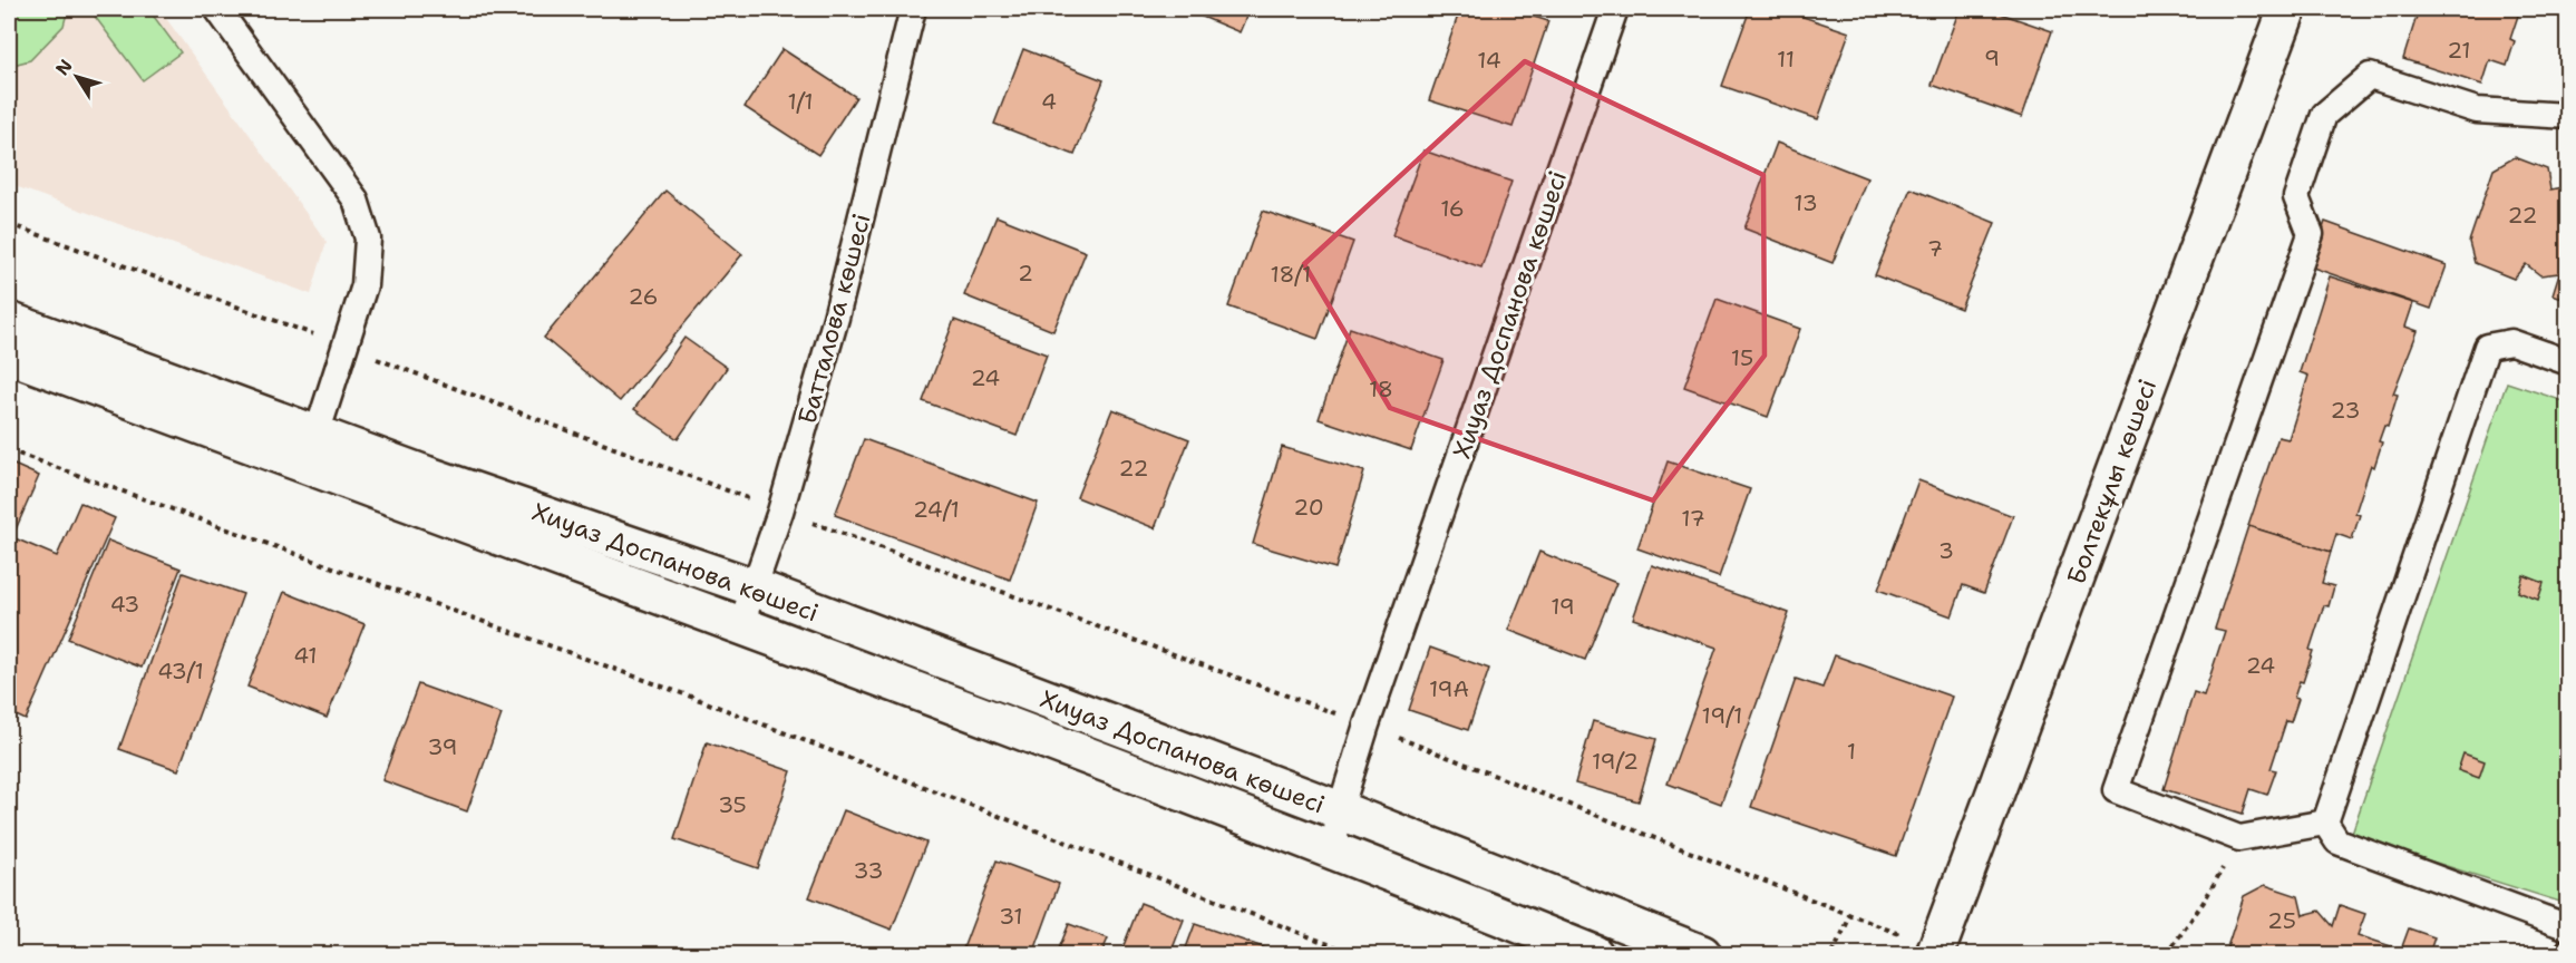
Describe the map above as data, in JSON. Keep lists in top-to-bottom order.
{
  "streets": {
    "street": ["Хиуаз Доспанова көшесі", "Болтекұлы көшесі"],
    "lane": ["Батталова көшесі"]
  },
  "crossings": [
    ["Хиуаз Доспанова көшесі", "Батталова көшесі"]
  ],
  "house_numbers": [
    "21",
    "9",
    "11",
    "14",
    "1/1",
    "4",
    "13",
    "16",
    "22",
    "7",
    "2",
    "18/1",
    "26",
    "15",
    "24",
    "18",
    "23",
    "22",
    "20",
    "24/1",
    "17",
    "3",
    "43",
    "19",
    "41",
    "24",
    "43/1",
    "19А",
    "19/1",
    "39",
    "1",
    "19/2",
    "35",
    "33",
    "31",
    "25"
  ],
  "north": "top left"
}
